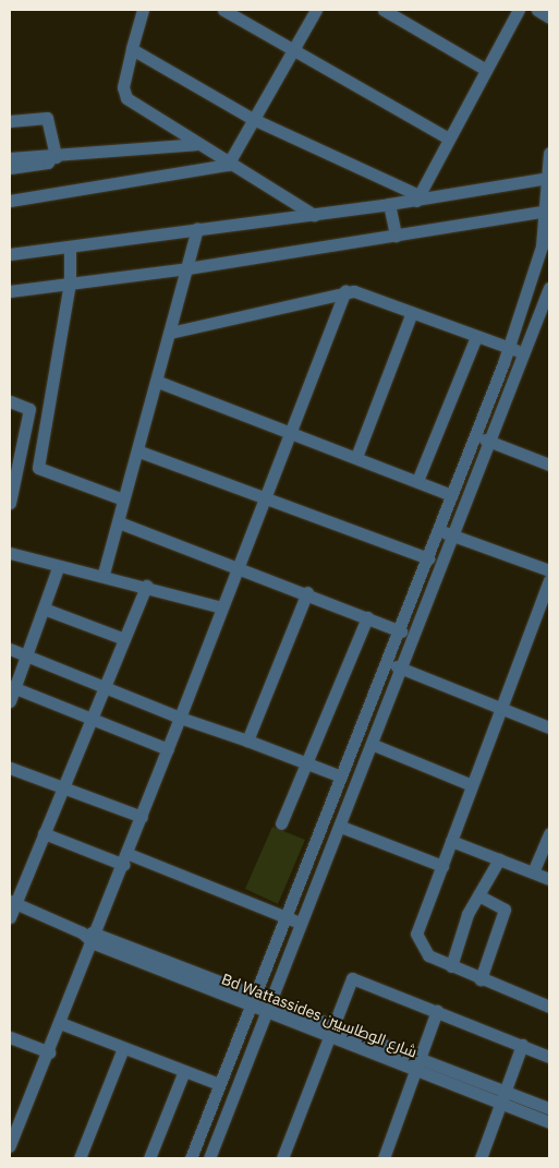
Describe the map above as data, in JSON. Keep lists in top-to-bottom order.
{
  "streets": {
    "street": ["Bd Wattassides شارع الوطاسيين"]
  }
}
